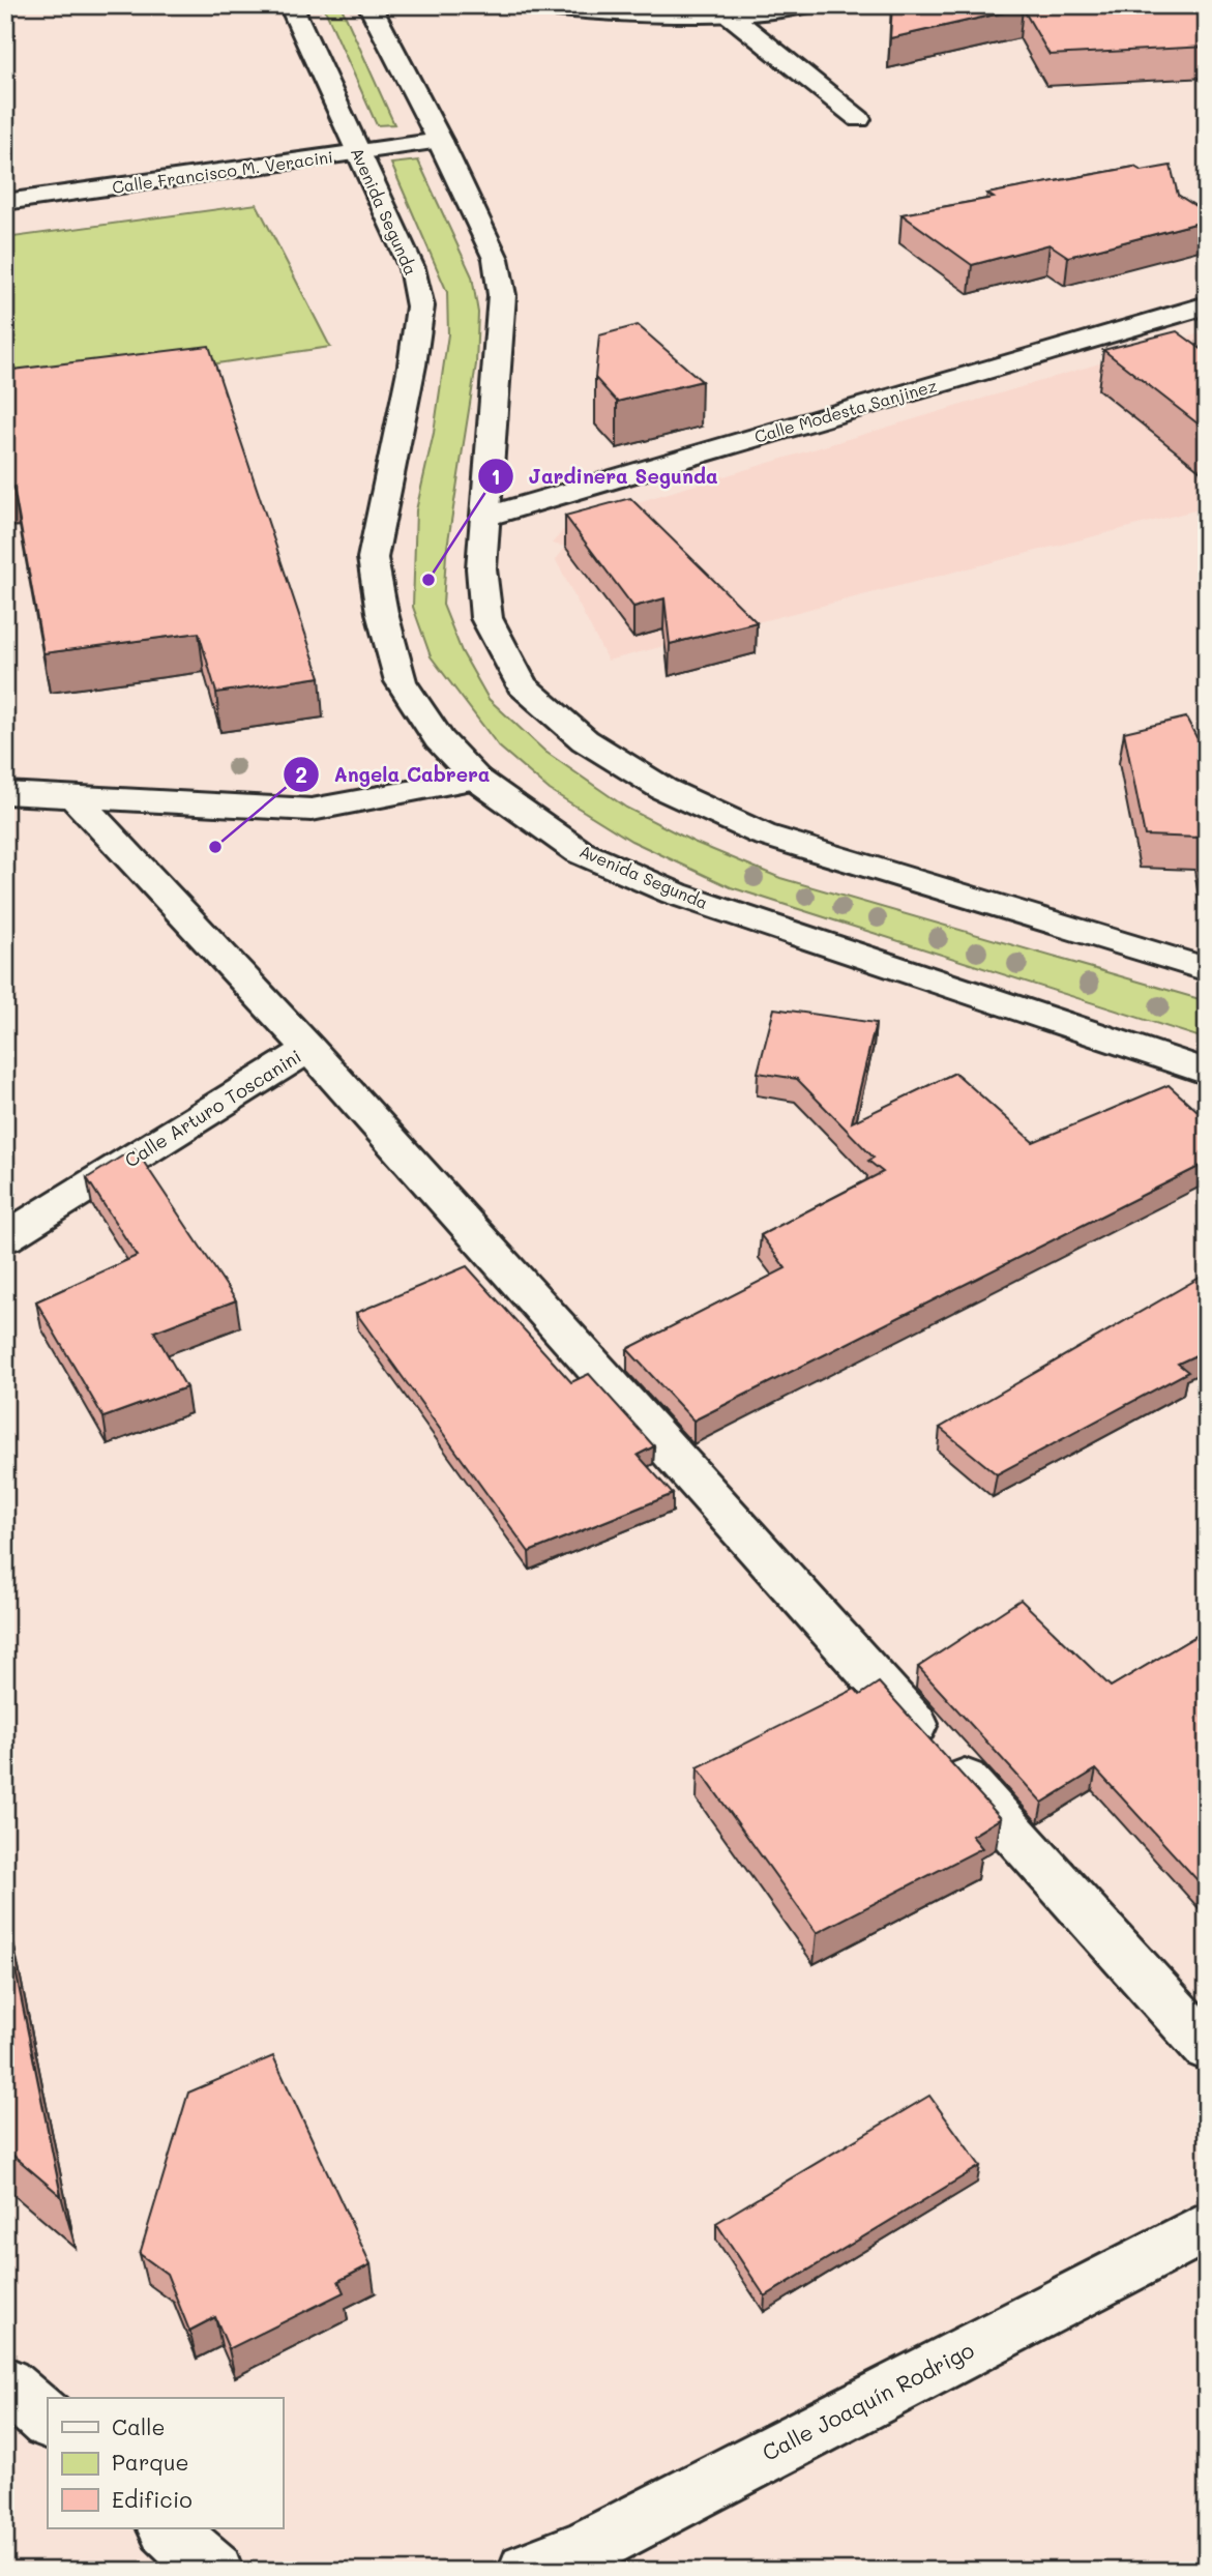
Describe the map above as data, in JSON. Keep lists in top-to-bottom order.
{
  "streets": {
    "main road": [
      "Calle Francisco M. Veracini",
      "Avenida Segunda",
      "Calle Modesta Sanjinez",
      "Calle Arturo Toscanini",
      "Calle Joaquín Rodrigo"
    ]
  },
  "crossings": [
    ["Calle Francisco M. Veracini", "Avenida Segunda"]
  ],
  "places": ["Jardinera Segunda", "Angela Cabrera"],
  "legend": ["Calle", "Parque", "Edificio"]
}
